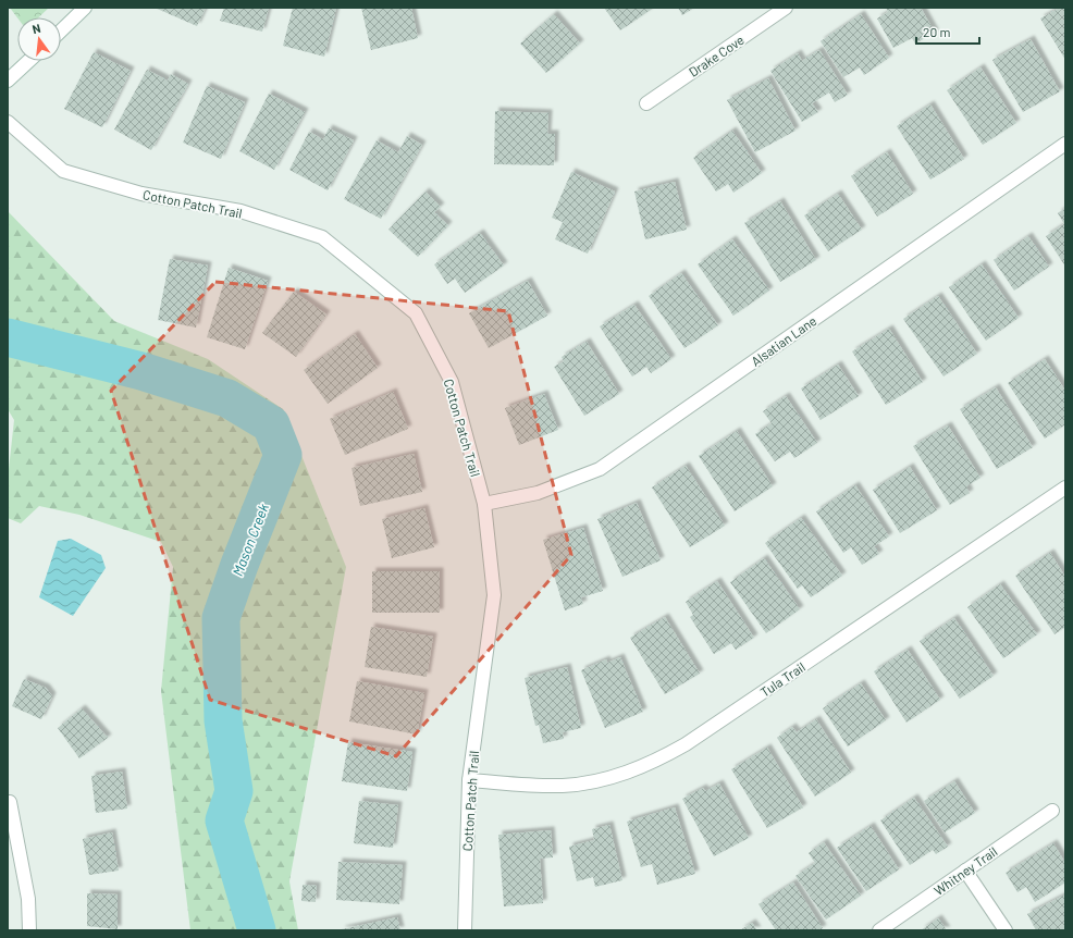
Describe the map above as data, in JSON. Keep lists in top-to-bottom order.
{
  "streets": {
    "street": [
      "Drake Cove",
      "Cotton Patch Trail",
      "Alsatian Lane",
      "Tula Trail",
      "Whitney Trail"
    ]
  },
  "crossings": [
    ["Cotton Patch Trail", "Alsatian Lane"],
    ["Cotton Patch Trail", "Tula Trail"]
  ],
  "water": ["Mason Creek"],
  "scale_bar": "20 m",
  "north": "top"
}
